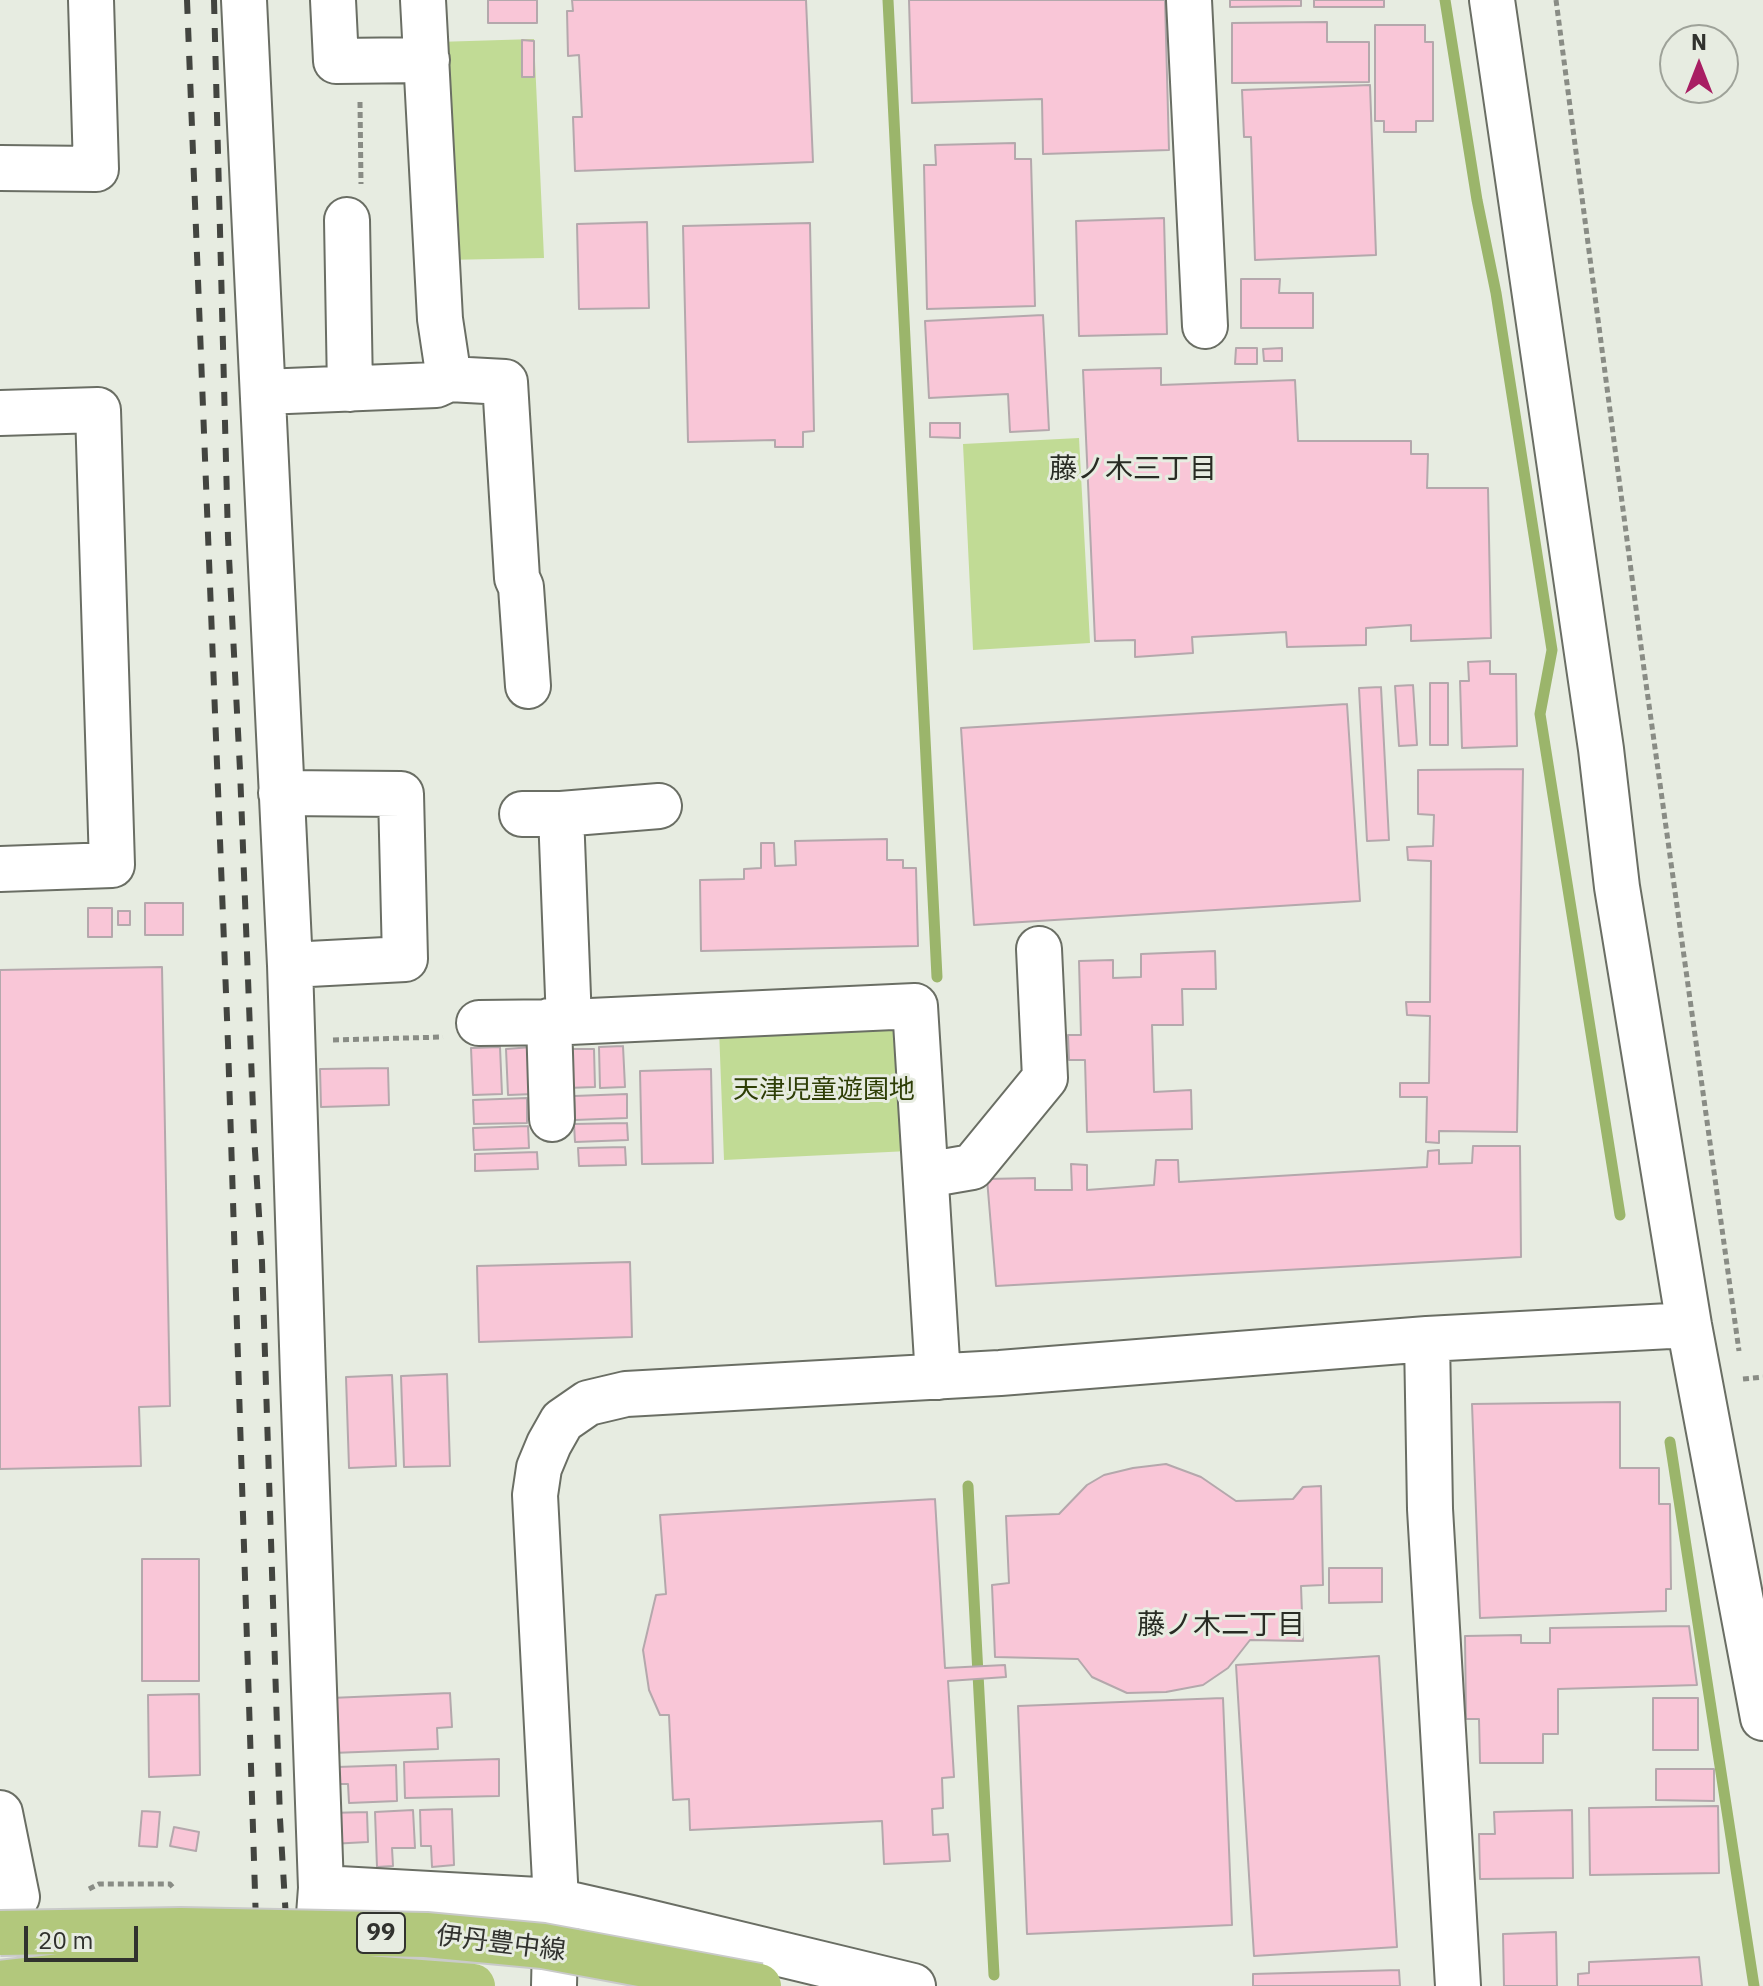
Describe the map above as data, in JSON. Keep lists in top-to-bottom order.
{
  "streets": {
    "main road": ["99", "伊丹豊中線"]
  },
  "districts": ["藤ノ木三丁目", "藤ノ木二丁目"],
  "parks": ["天津児童遊園地"],
  "scale_bar": "20 m",
  "north": "top"
}
